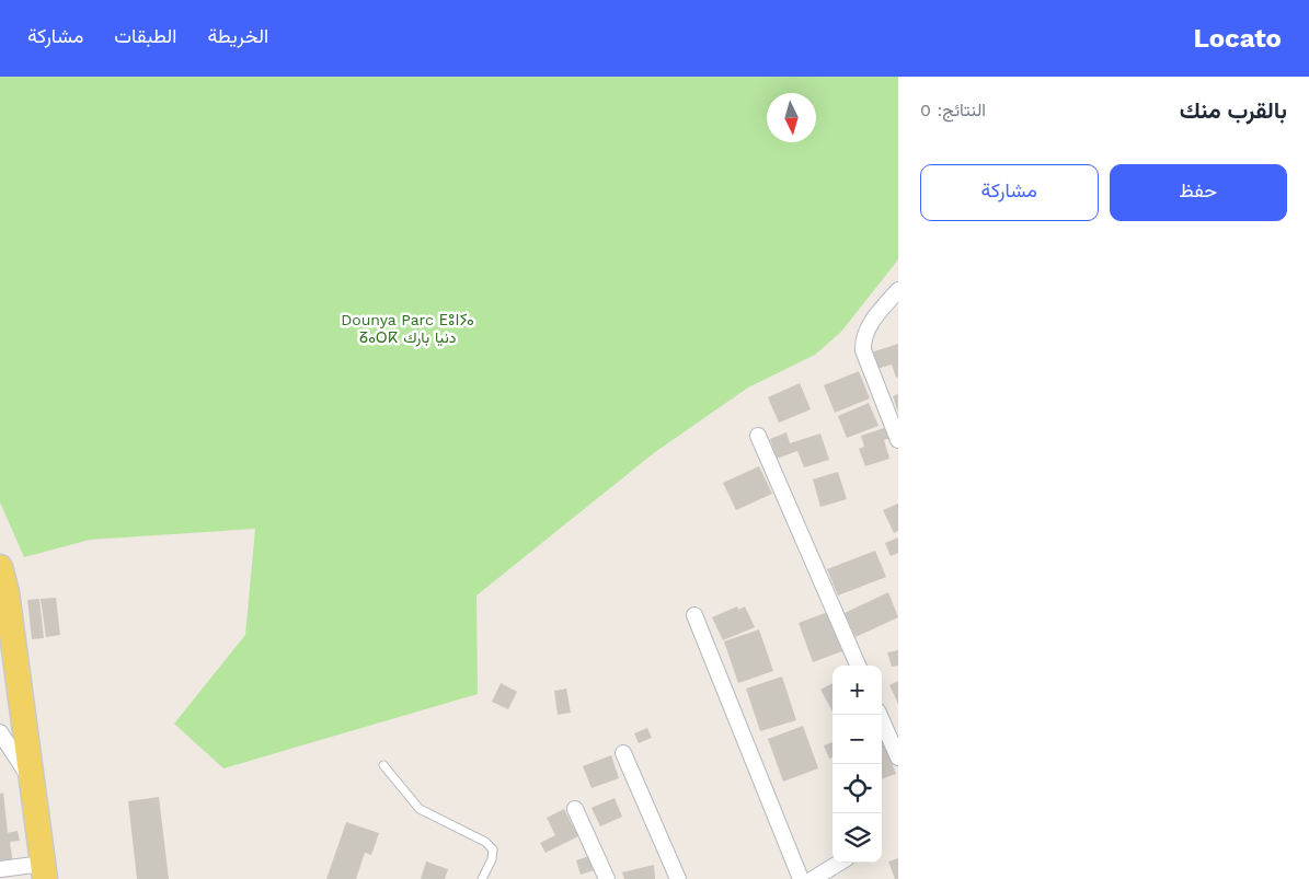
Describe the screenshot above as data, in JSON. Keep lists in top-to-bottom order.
{
  "parks": ["Dounya Parc ⴹⵓⵏⵢⴰ ⵒⴰⵔⴽ دنيا بارك"],
  "north": "bottom",
  "page": {
    "header": "Locato",
    "nav": ["الخريطة", "الطبقات", "مشاركة"],
    "heading": ["بالقرب منك", "النتائج: 0"],
    "buttons": ["حفظ", "مشاركة"],
    "map_buttons": ["+", "−"]
  }
}
